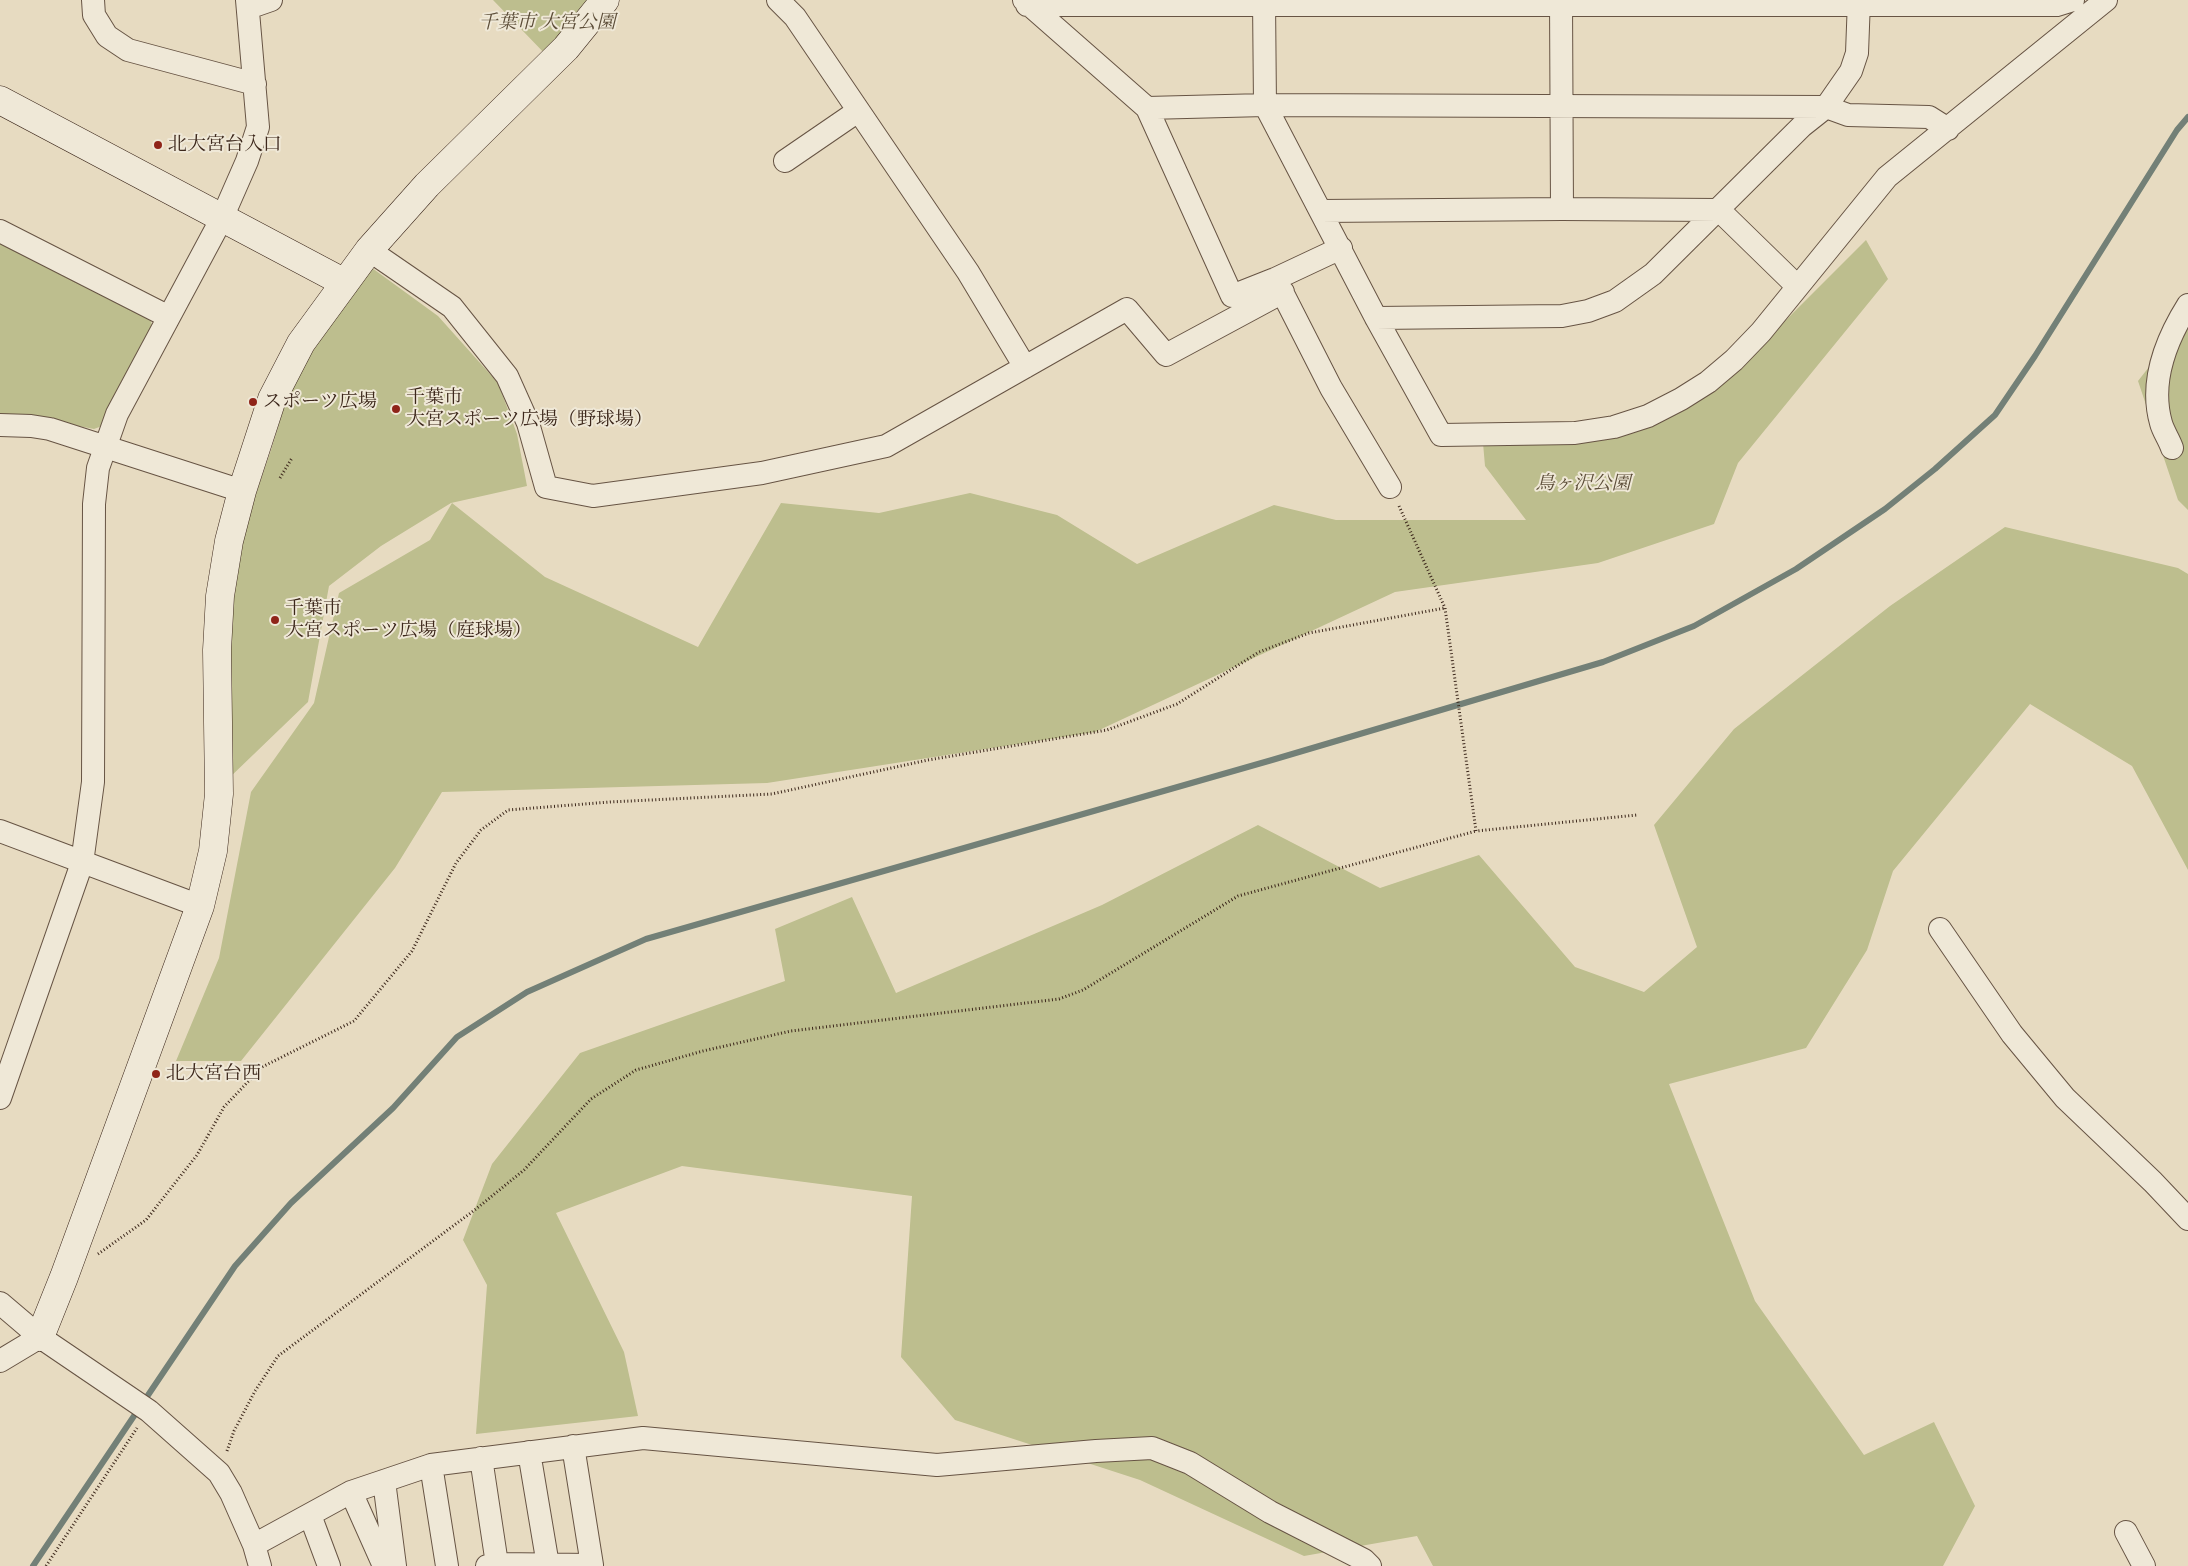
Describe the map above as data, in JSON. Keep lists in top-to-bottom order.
{
  "parks": ["千葉市 大宮公園", "鳥ヶ沢公園"],
  "places": [
    "北大宮台入口",
    "スポーツ広場",
    "千葉市 大宮スポーツ広場（野球場）",
    "千葉市 大宮スポーツ広場（庭球場）",
    "北大宮台西"
  ]
}
